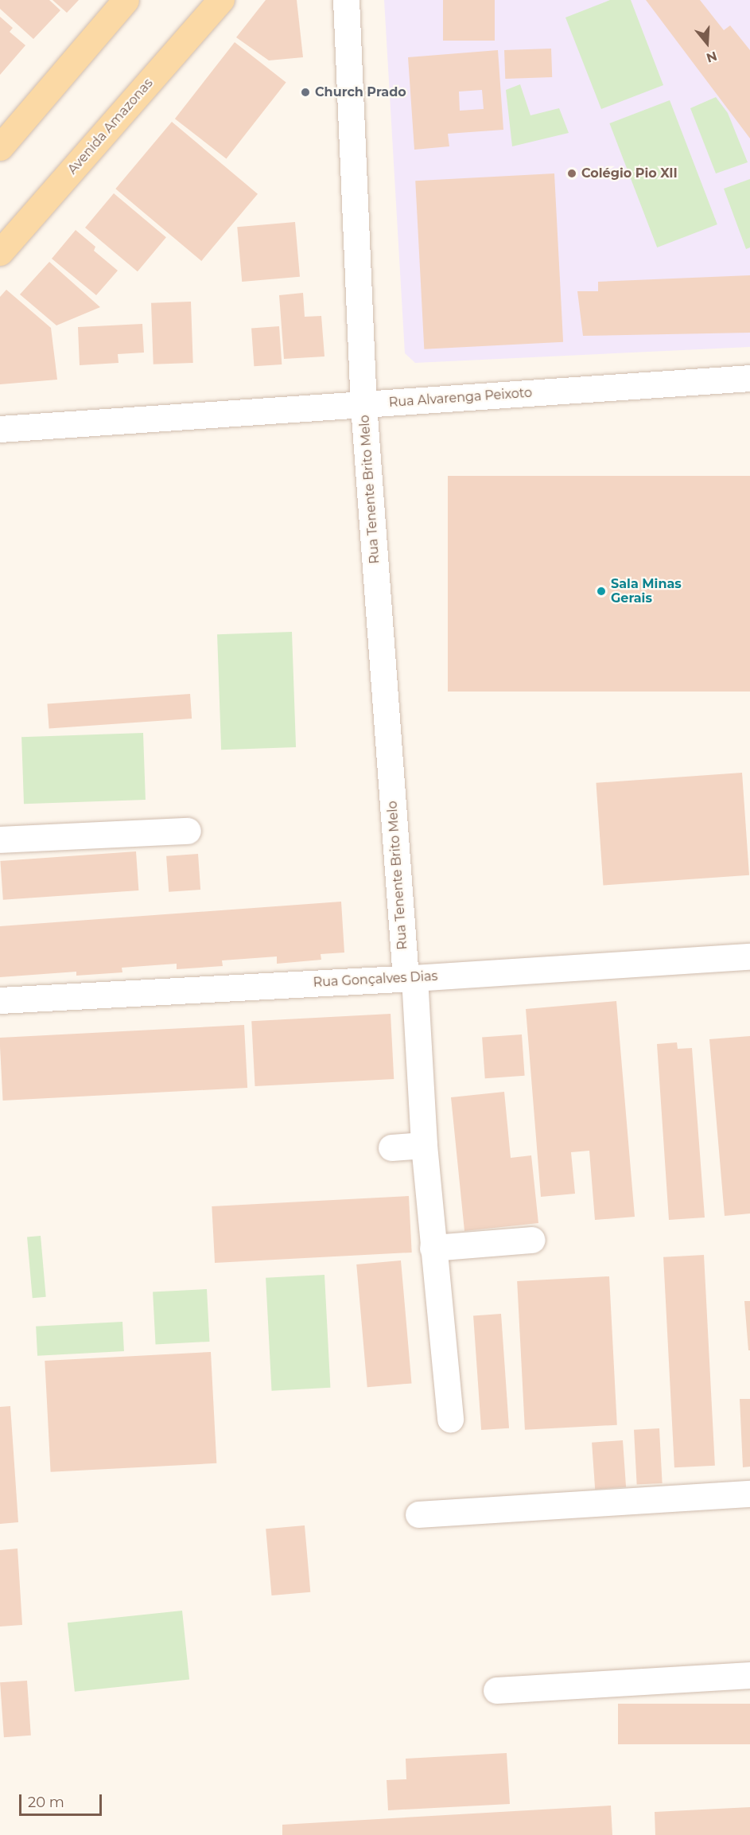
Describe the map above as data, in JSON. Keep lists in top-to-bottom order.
{
  "streets": {
    "main road": ["Avenida Amazonas"],
    "street": ["Rua Alvarenga Peixoto", "Rua Tenente Brito Melo", "Rua Gonçalves Dias"]
  },
  "crossings": [
    ["Rua Alvarenga Peixoto", "Rua Tenente Brito Melo"],
    ["Rua Tenente Brito Melo", "Rua Gonçalves Dias"]
  ],
  "places": ["Church Prado", "Colégio Pio XII", "Sala Minas Gerais"],
  "scale_bar": "20 m",
  "north": "bottom"
}
